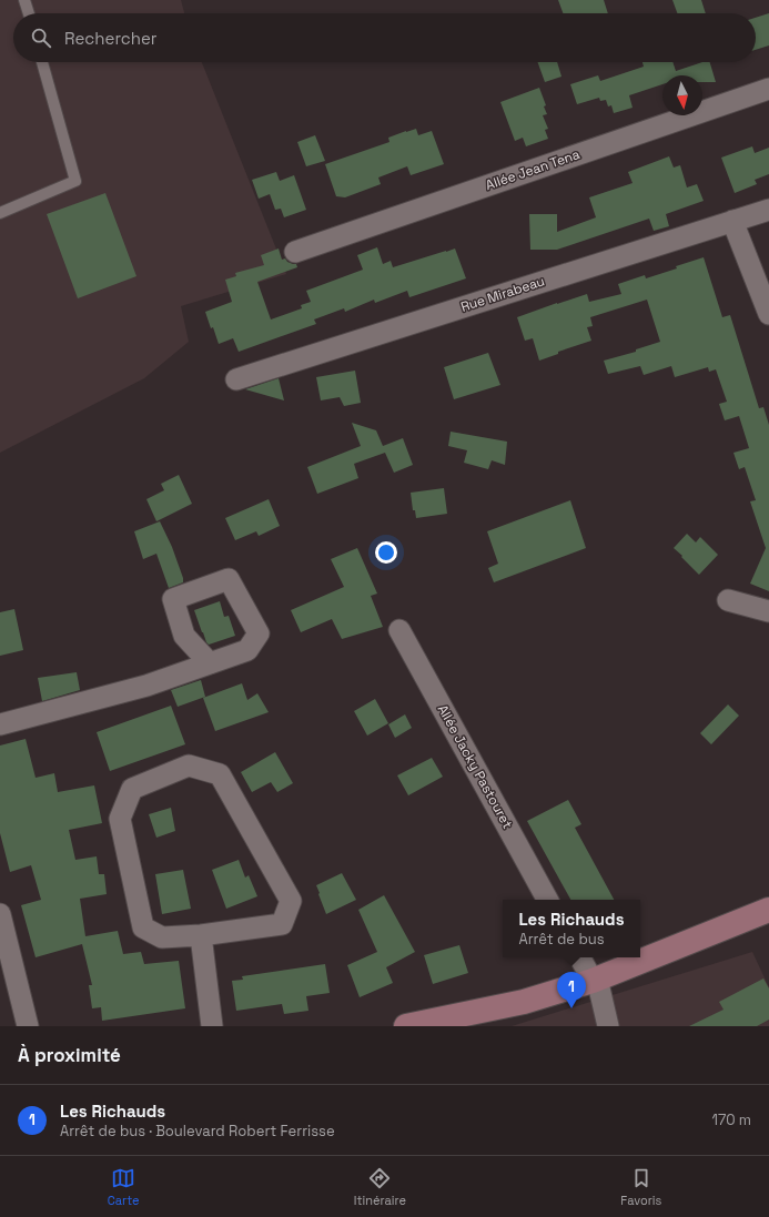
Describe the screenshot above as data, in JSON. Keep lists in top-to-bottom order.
{
  "streets": {
    "street": ["Allée Jean Tena", "Rue Mirabeau", "Allée Jacky Pastouret"]
  },
  "north": "bottom",
  "page": {
    "search": "Rechercher",
    "popup": ["Les Richauds", "Arrêt de bus"],
    "pins": "1",
    "heading": "À proximité",
    "list": [
      {
        "mark": "1",
        "name": "Les Richauds",
        "note": "Arrêt de bus · Boulevard Robert Ferrisse",
        "value": "170 m"
      }
    ],
    "nav": ["Carte", "Itinéraire", "Favoris"]
  }
}
